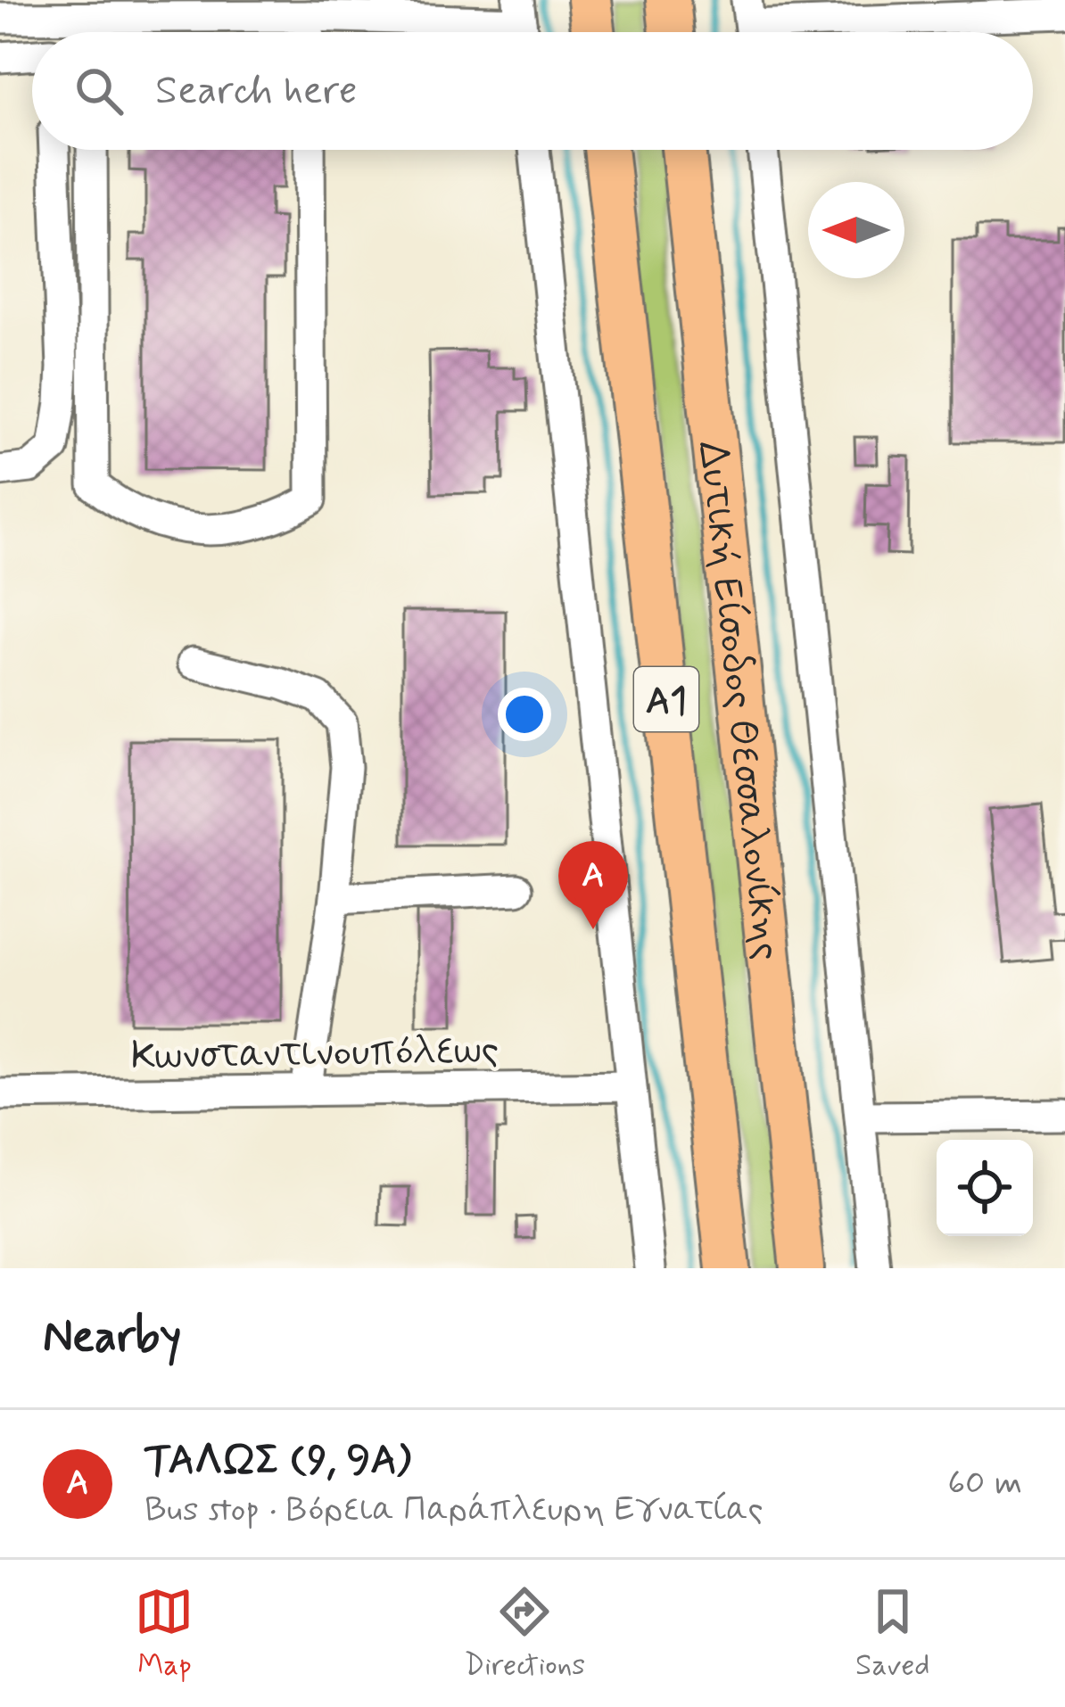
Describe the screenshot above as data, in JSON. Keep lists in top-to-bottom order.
{
  "streets": {
    "highway": ["Α1", "Δυτική Είσοδος Θεσσαλονίκης"],
    "street": ["Κωνσταντινουπόλεως"]
  },
  "north": "left",
  "page": {
    "search": "Search here",
    "pins": "A",
    "heading": "Nearby",
    "list": [
      {
        "mark": "A",
        "name": "ΤΑΛΩΣ (9, 9Α)",
        "note": "Bus stop · Βόρεια Παράπλευρη Εγνατίας",
        "value": "60 m"
      }
    ],
    "nav": ["Map", "Directions", "Saved"]
  }
}
